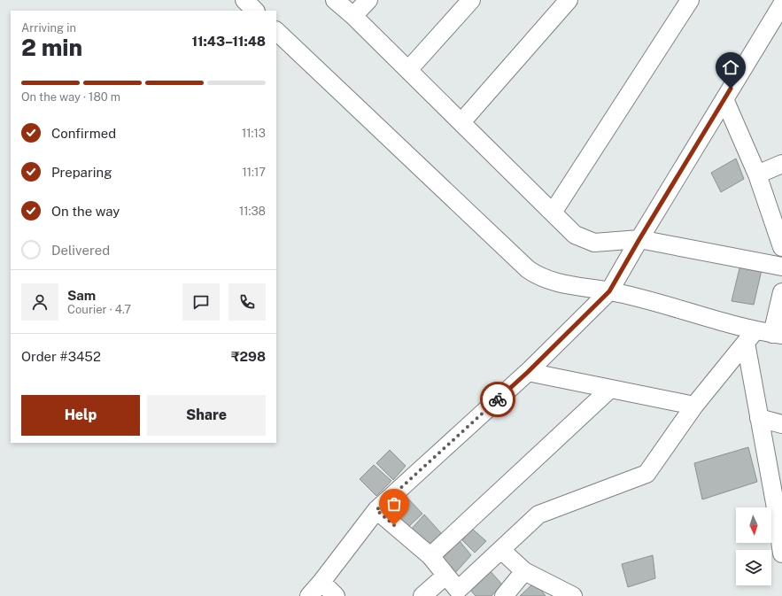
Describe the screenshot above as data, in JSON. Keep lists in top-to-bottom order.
{
  "north": "bottom",
  "page": {
    "heading": ["2 min", "Arriving in", "11:43–11:48"],
    "panel": [
      "Sam",
      "Courier · 4.7",
      "Order #3452",
      "₹298"
    ],
    "bar": "On the way · 180 m",
    "list": [
      ["Confirmed", "11:13"],
      ["Preparing", "11:17"],
      ["On the way", "11:38"],
      "Delivered"
    ],
    "buttons": ["Help", "Share"]
  }
}
